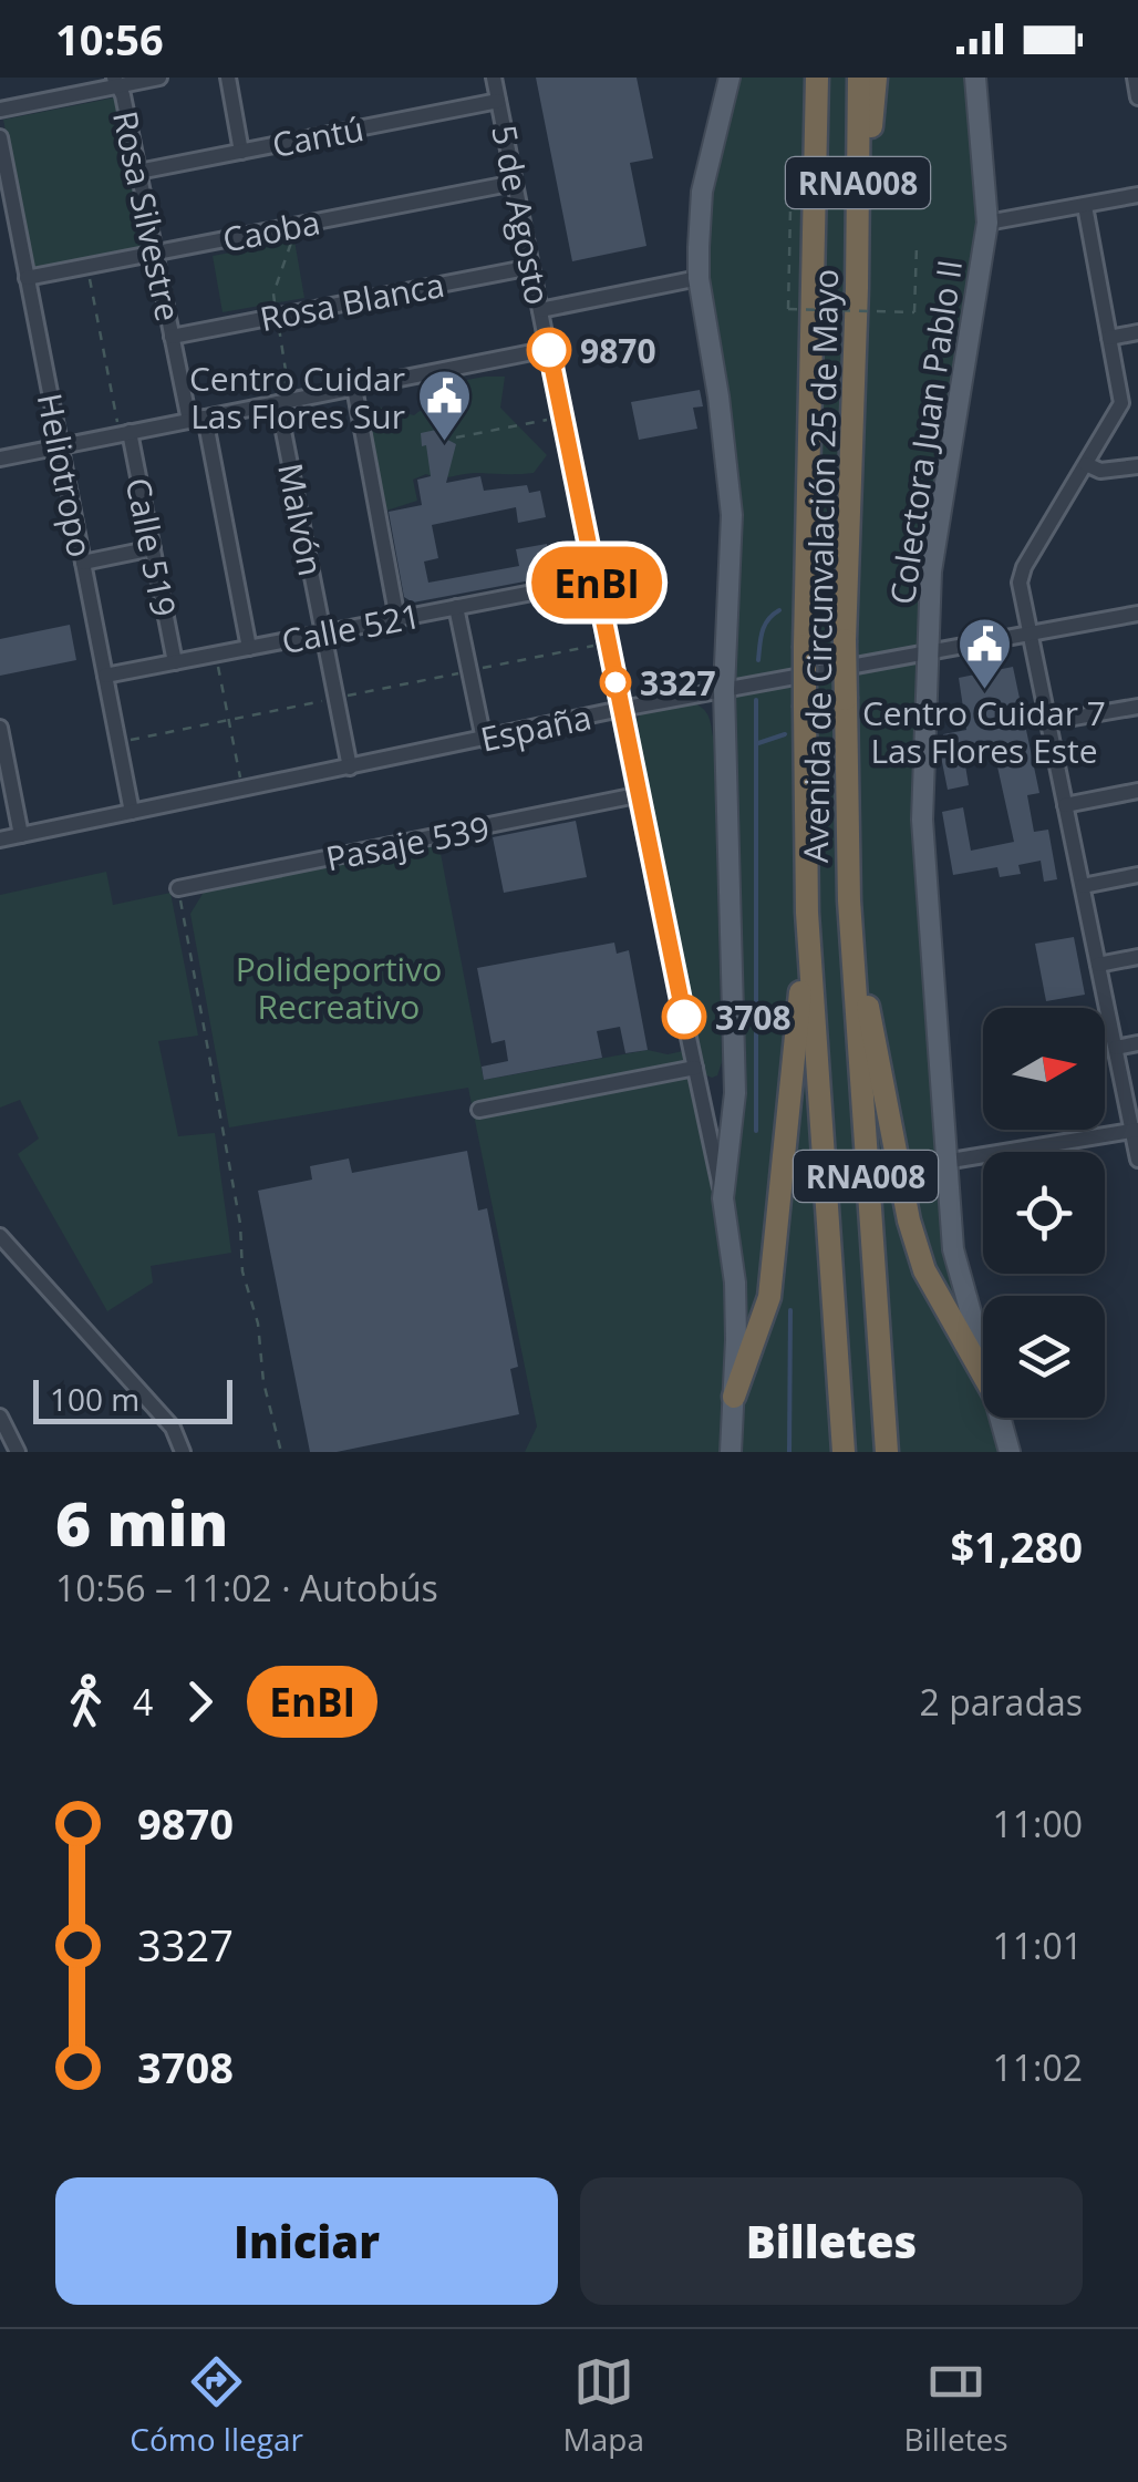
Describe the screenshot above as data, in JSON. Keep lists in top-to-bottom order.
{
  "streets": {
    "highway": ["RNA008", "Avenida de Circunvalación 25 de Mayo"],
    "main road": ["Colectora Juan Pablo II"],
    "street": [
      "Cantú",
      "5 de Agosto",
      "Rosa Silvestre",
      "Caoba",
      "Rosa Blanca",
      "Heliotropo",
      "Malvón",
      "Calle 519",
      "Calle 521",
      "España",
      "Pasaje 539"
    ]
  },
  "crossings": [
    ["Cantú", "5 de Agosto"],
    ["Cantú", "Rosa Silvestre"],
    ["5 de Agosto", "Caoba"],
    ["5 de Agosto", "Rosa Blanca"],
    ["5 de Agosto", "Calle 521"],
    ["5 de Agosto", "España"],
    ["5 de Agosto", "Pasaje 539"],
    ["Rosa Silvestre", "Caoba"],
    ["Rosa Silvestre", "Rosa Blanca"],
    ["Rosa Silvestre", "Calle 521"],
    ["Caoba", "Heliotropo"],
    ["Colectora Juan Pablo II", "España"],
    ["Heliotropo", "Calle 521"],
    ["Heliotropo", "España"],
    ["Malvón", "Calle 521"],
    ["Malvón", "España"],
    ["Calle 519", "Calle 521"]
  ],
  "parks": ["Polideportivo Recreativo"],
  "places": {
    "other": ["9870", "3327", "3708"],
    "public building": ["Centro Cuidar Las Flores Sur", "Centro Cuidar 7 Las Flores Este"]
  },
  "lines": ["bus line EnBI"],
  "scale_bar": "100 m",
  "north": "right",
  "page": {
    "status": "10:56",
    "on_map": "EnBI",
    "scale": "100 m",
    "heading": ["6 min", "10:56 – 11:02 · Autobús", "$1,280"],
    "legs": ["4", "EnBI", "2 paradas"],
    "list": [
      {
        "name": "9870",
        "value": "11:00"
      },
      {
        "name": "3327",
        "value": "11:01"
      },
      {
        "name": "3708",
        "value": "11:02"
      }
    ],
    "buttons": ["Iniciar", "Billetes"],
    "tabs": ["Cómo llegar", "Mapa", "Billetes"]
  }
}
